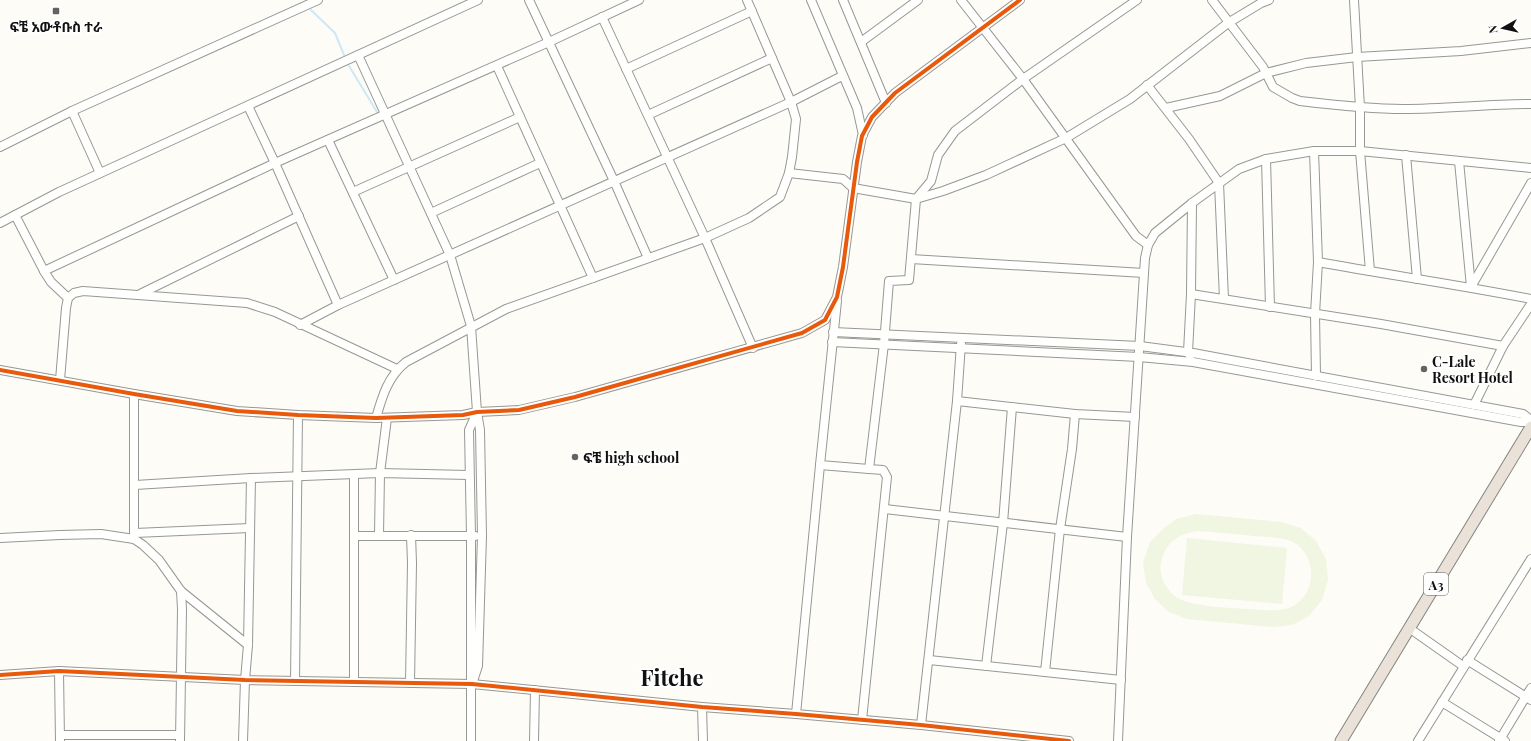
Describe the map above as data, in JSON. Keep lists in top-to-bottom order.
{
  "streets": {
    "highway": ["A3"]
  },
  "districts": ["Fitche"],
  "places": {
    "transit": ["ፍቼ አውቶቡስ ተራ"],
    "other": ["C-Lale Resort Hotel", "ፍቼ high school"]
  },
  "north": "left"
}
